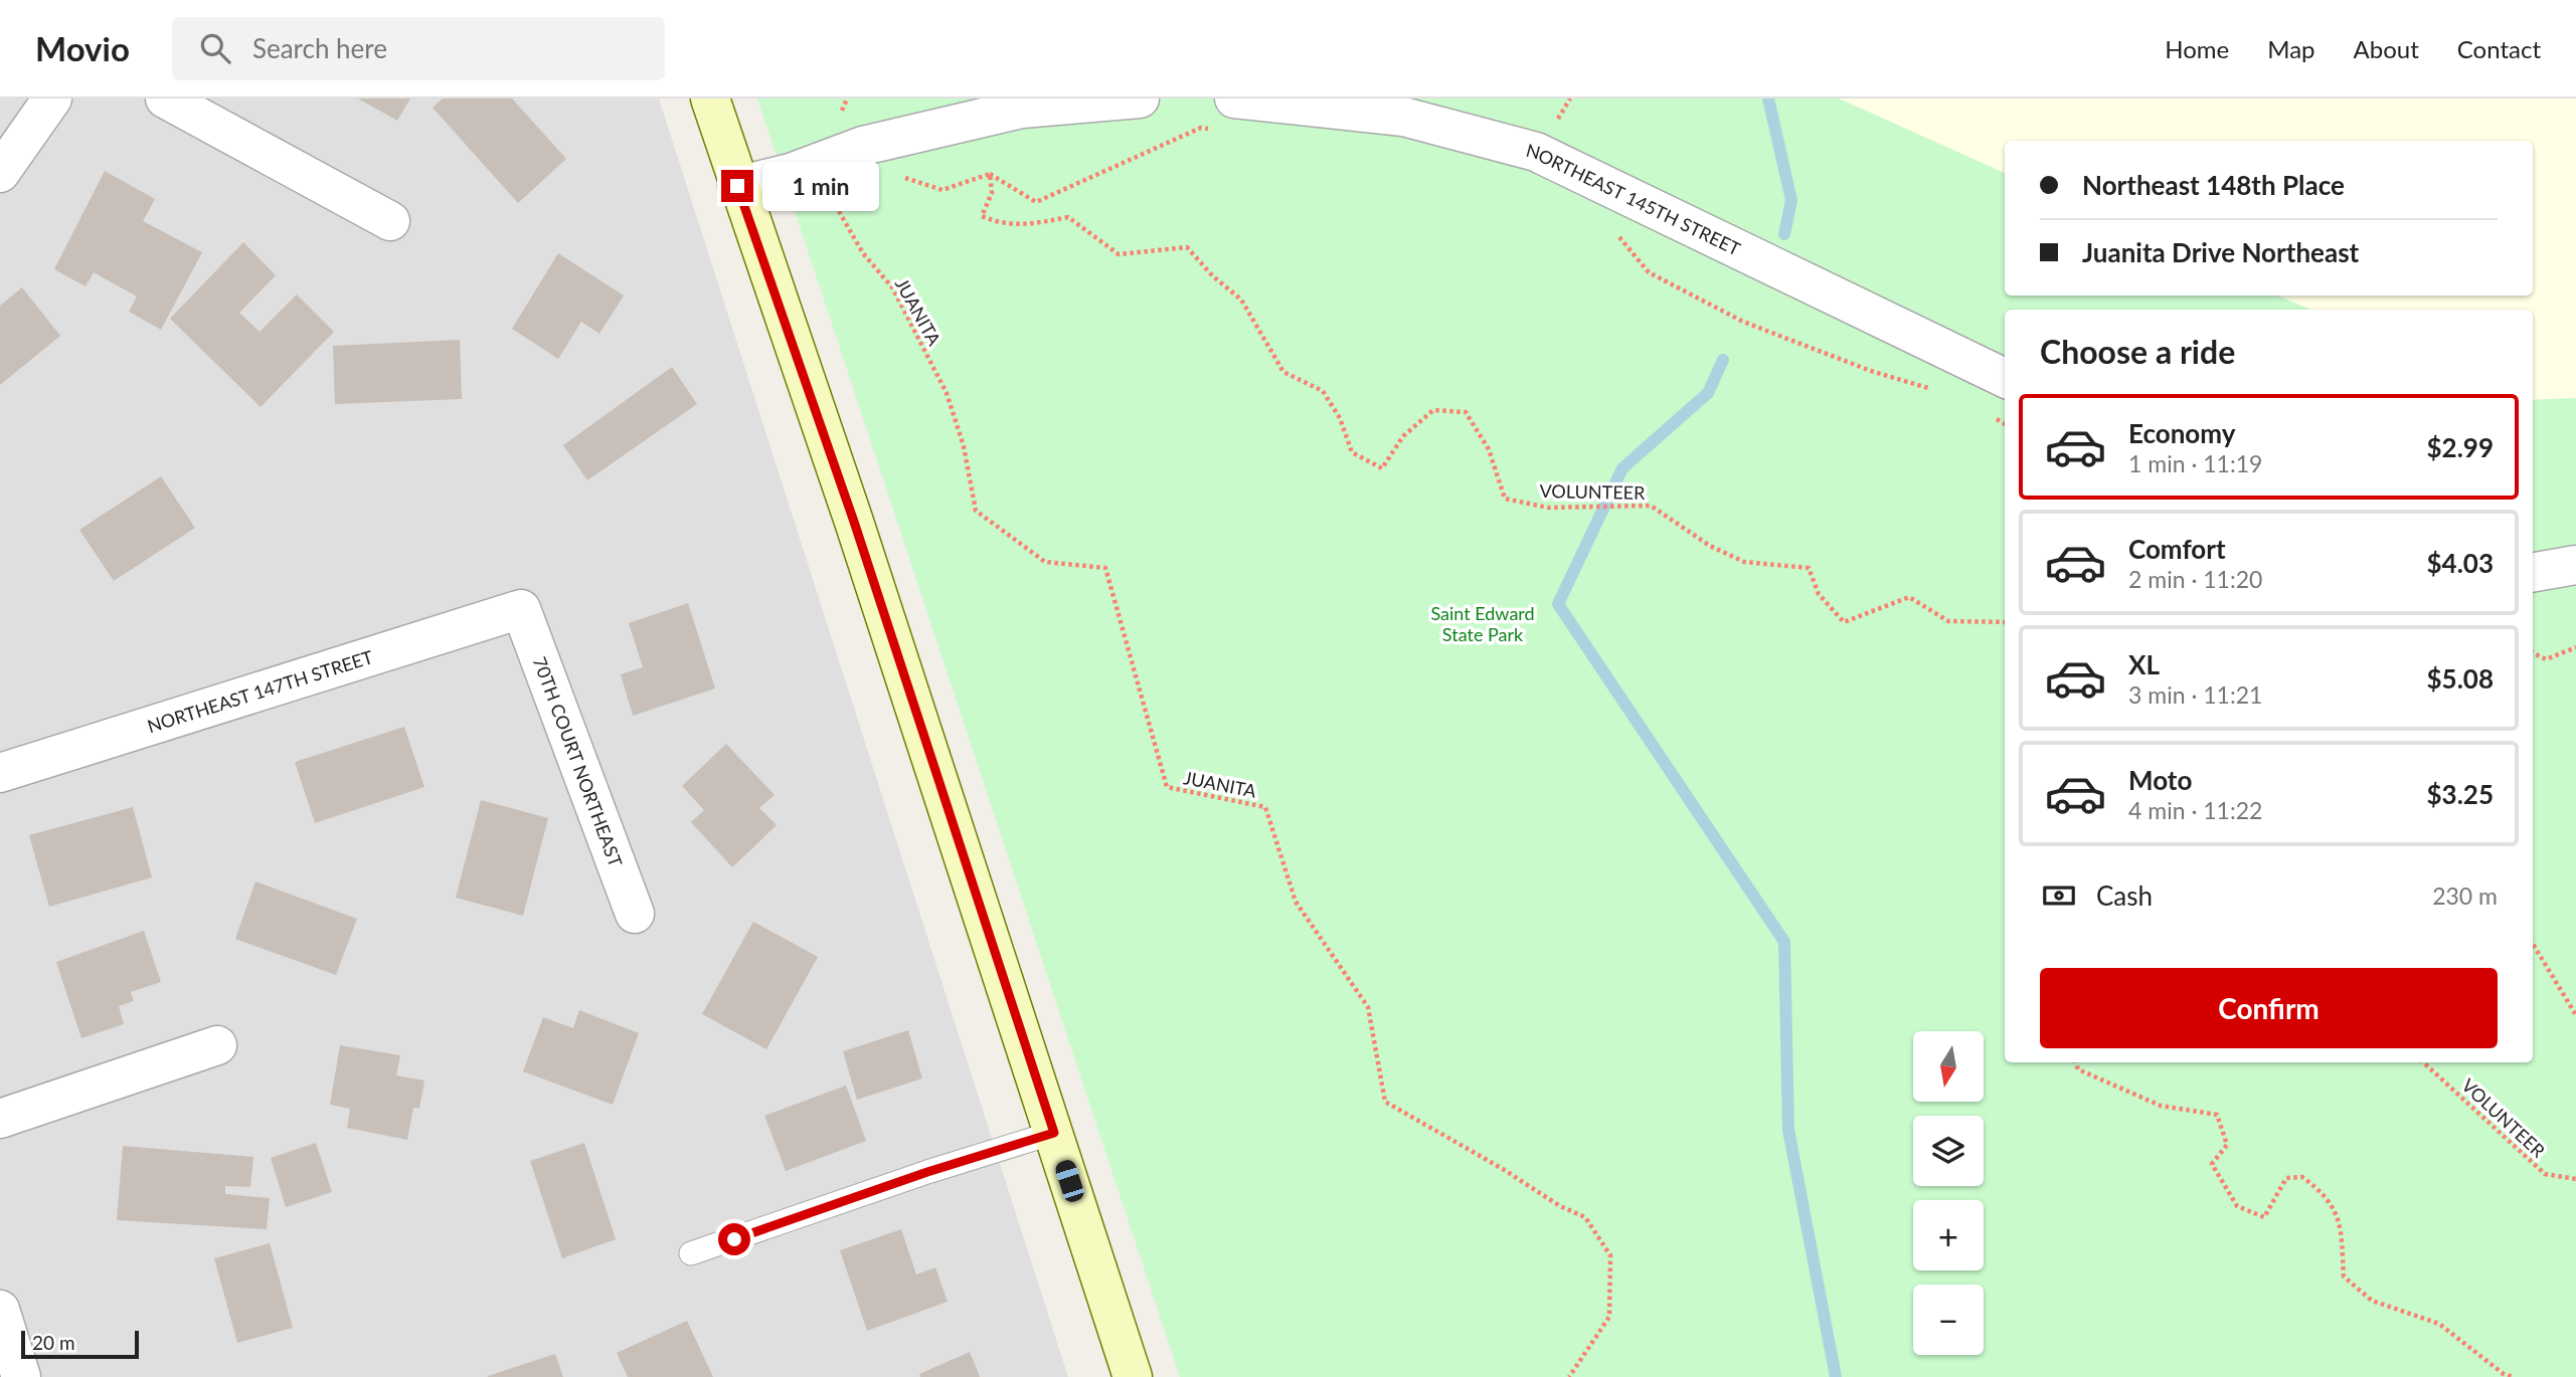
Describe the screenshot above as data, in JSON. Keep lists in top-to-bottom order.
{
  "streets": {
    "street": ["NORTHEAST 145TH STREET", "NORTHEAST 147TH STREET", "70TH COURT NORTHEAST"],
    "path": ["JUANITA", "VOLUNTEER"]
  },
  "crossings": [
    ["NORTHEAST 147TH STREET", "70TH COURT NORTHEAST"]
  ],
  "parks": ["Saint Edward State Park"],
  "scale_bar": "20 m",
  "north": "bottom",
  "page": {
    "header": "Movio",
    "search": "Search here",
    "nav": [
      "Home",
      "Map",
      "About",
      "Contact"
    ],
    "banner": ["Northeast 148th Place", "Juanita Drive Northeast"],
    "bubble": "1 min",
    "heading": "Choose a ride",
    "list": [
      {
        "name": "Economy",
        "note": "1 min · 11:19",
        "value": "$2.99"
      },
      {
        "name": "Comfort",
        "note": "2 min · 11:20",
        "value": "$4.03"
      },
      {
        "name": "XL",
        "note": "3 min · 11:21",
        "value": "$5.08"
      },
      {
        "name": "Moto",
        "note": "4 min · 11:22",
        "value": "$3.25"
      }
    ],
    "pay": ["Cash", "230 m"],
    "buttons": "Confirm",
    "map_buttons": ["+", "−"],
    "scale": "20 m"
  }
}
